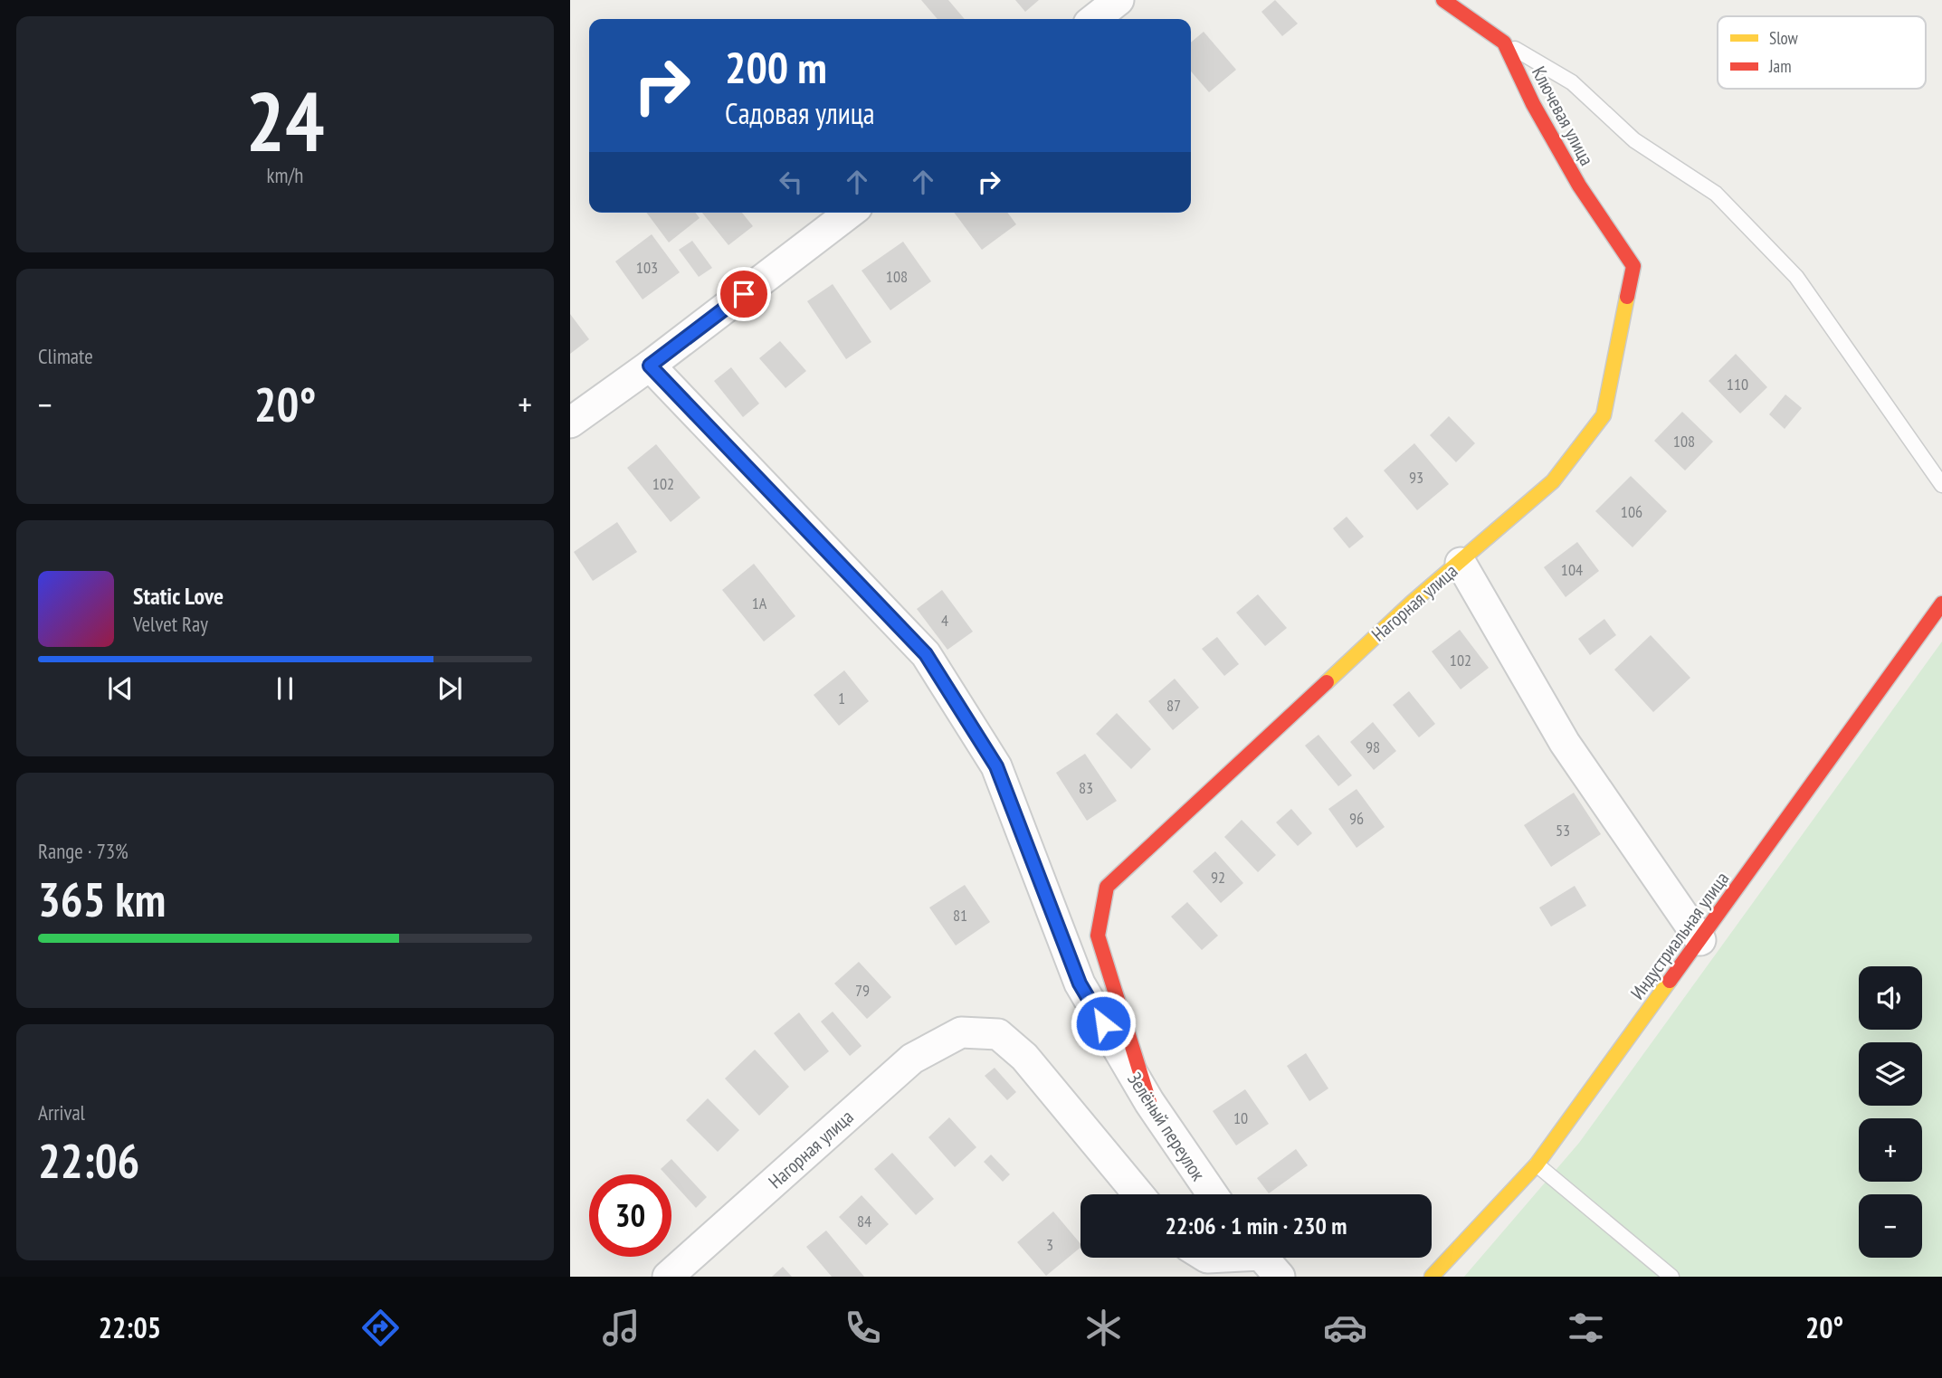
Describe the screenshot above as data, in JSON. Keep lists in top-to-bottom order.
{
  "streets": {
    "street": [
      "Ключевая улица",
      "Нагорная улица",
      "Индустриальная улица",
      "Зелёный переулок"
    ]
  },
  "crossings": [
    ["Ключевая улица", "Нагорная улица"],
    ["Нагорная улица", "Зелёный переулок"]
  ],
  "house_numbers": [
    "103",
    "108",
    "110",
    "108",
    "93",
    "102",
    "106",
    "104",
    "1А",
    "4",
    "102",
    "1",
    "87",
    "98",
    "83",
    "96",
    "53",
    "92",
    "81",
    "79",
    "10",
    "84",
    "3"
  ],
  "legend": ["Slow", "Jam"],
  "page": {
    "tile": [
      ["24", "km/h"],
      "Climate",
      ["Range · 73%", "365 km"],
      ["Arrival", "22:06"]
    ],
    "turn": ["200 m", "Садовая улица"],
    "heat": ["−", "20°", "+"],
    "song": ["Static Love", "Velvet Ray"],
    "map_buttons": ["+", "−"],
    "limit": "30",
    "trip": "22:06 · 1 min · 230 m",
    "tabs": ["22:05", "20°"]
  }
}
